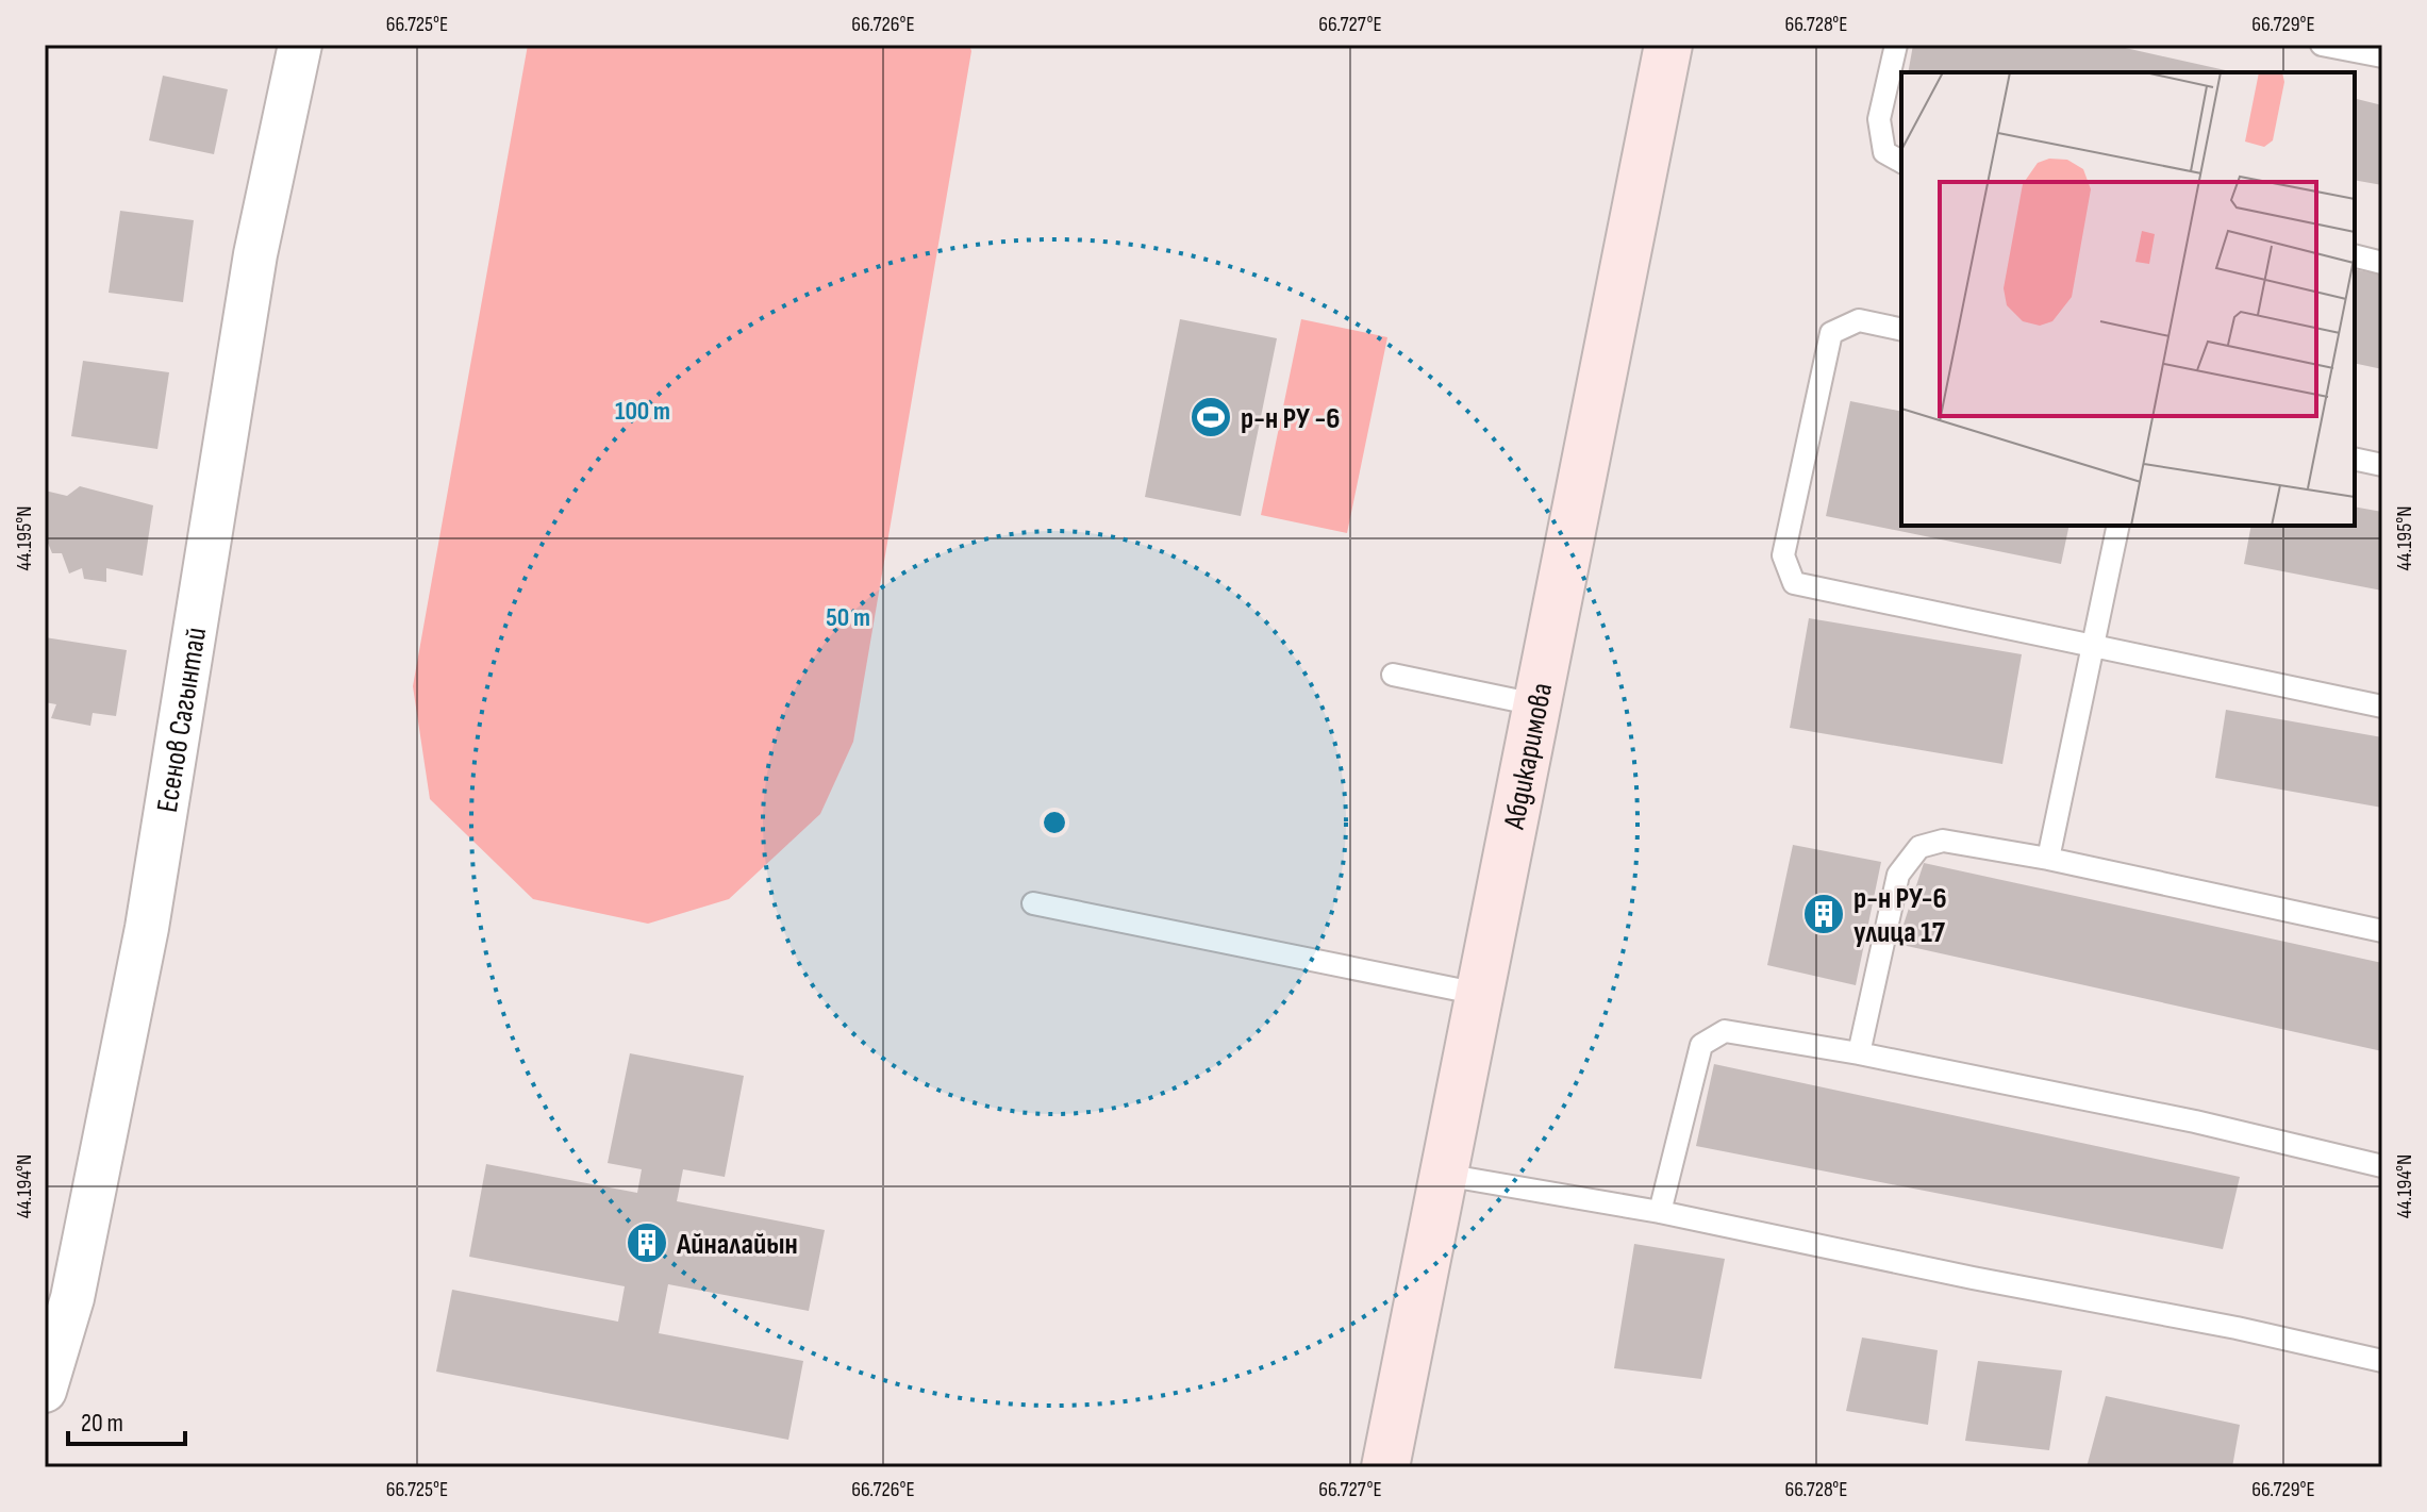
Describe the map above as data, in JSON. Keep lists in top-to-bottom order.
{
  "streets": {
    "main road": ["Абдикаримова"],
    "street": ["Есенов Сагынтай"]
  },
  "places": {
    "sports": ["р-н РУ -6"],
    "building": ["р-н РУ-6 улица 17", "Айналайын"]
  },
  "scale_bar": "20 m",
  "coordinates": [
    "66.725°E",
    "66.726°E",
    "66.727°E",
    "66.728°E",
    "66.729°E",
    "44.195°N",
    "44.194°N"
  ],
  "rings": ["100 m", "50 m"]
}
